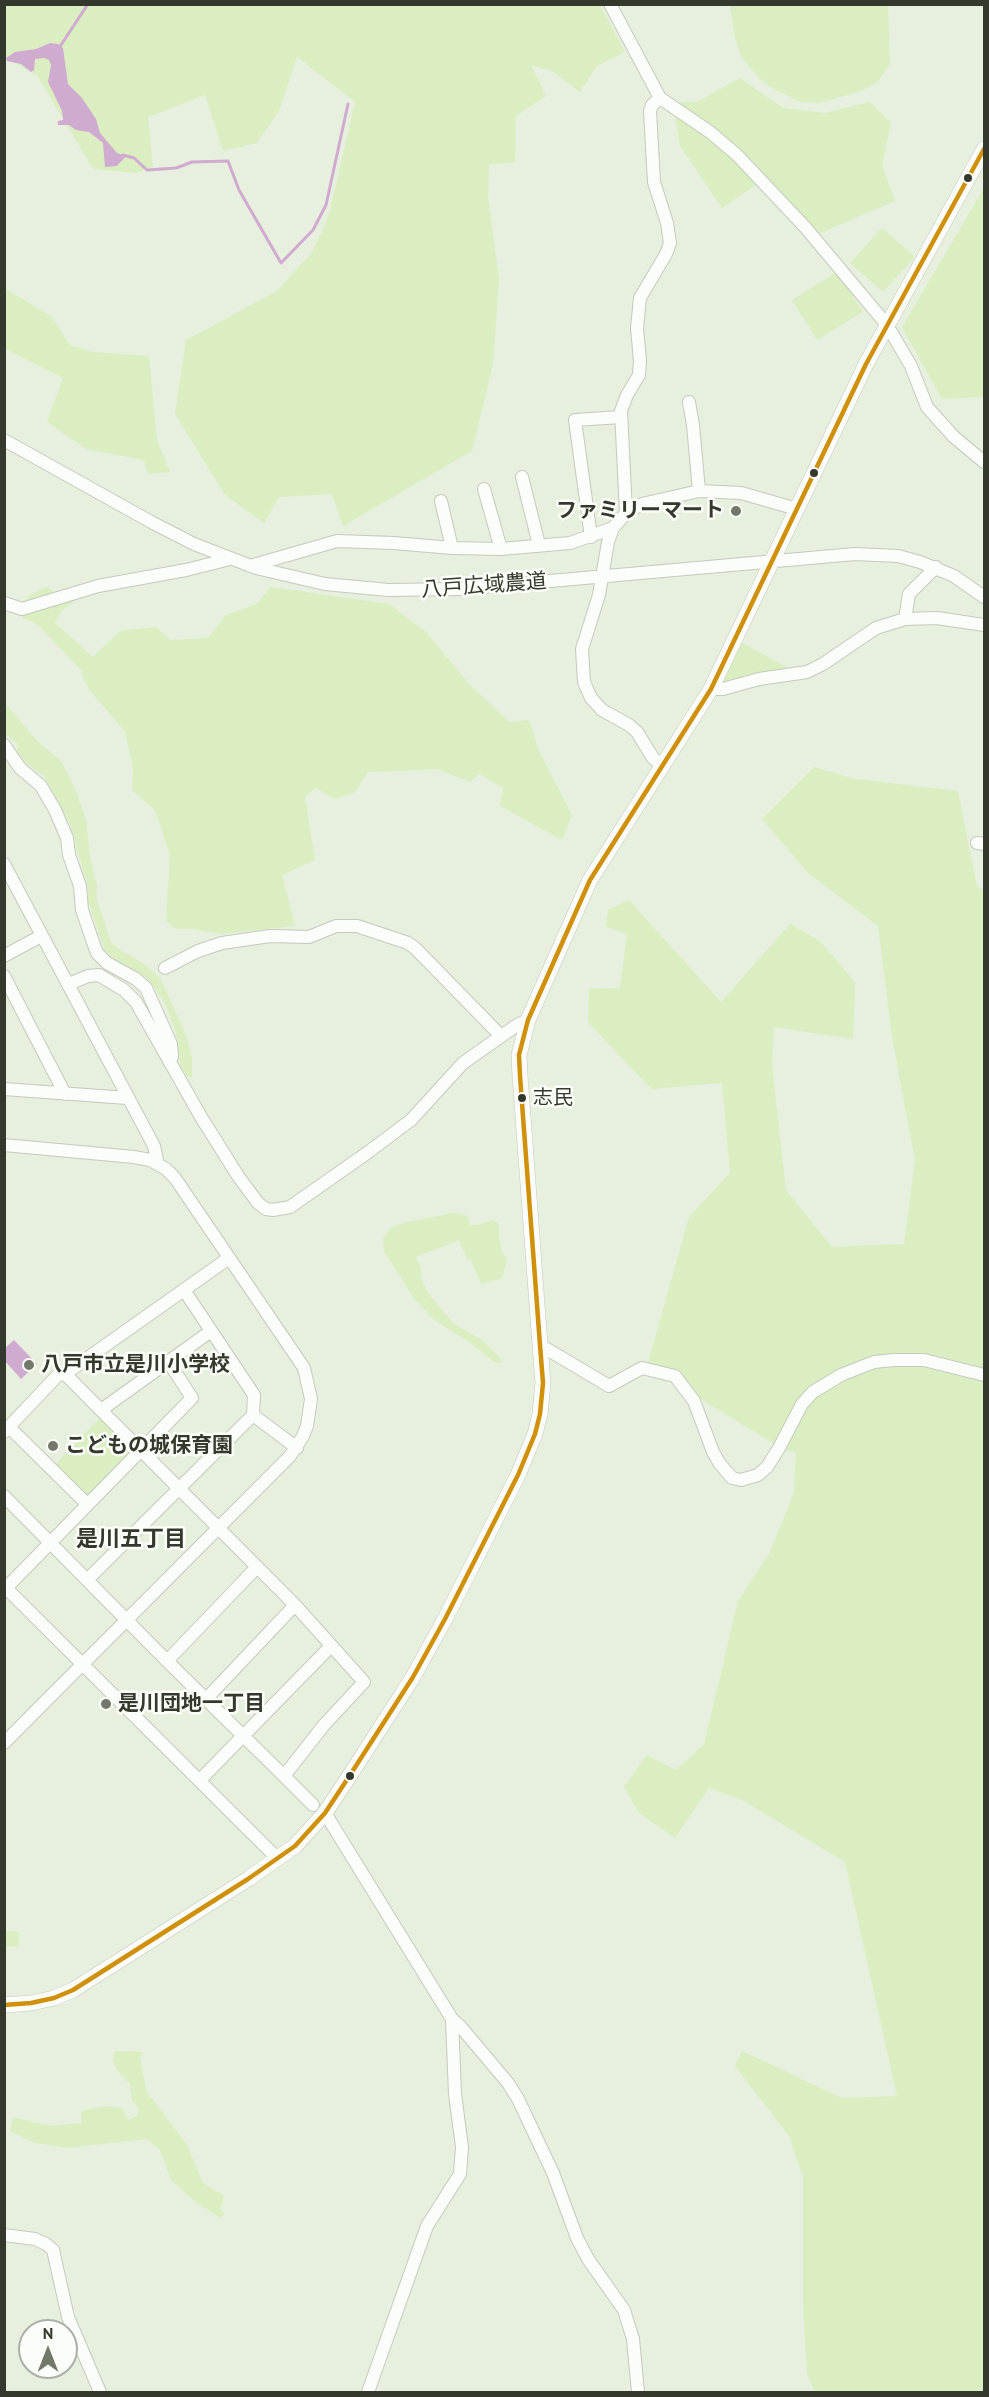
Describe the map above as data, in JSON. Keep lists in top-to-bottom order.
{
  "streets": {
    "street": ["八戸広域農道"]
  },
  "districts": ["是川五丁目"],
  "places": [
    "ファミリーマート",
    "志民",
    "八戸市立是川小学校",
    "こどもの城保育園",
    "是川団地一丁目"
  ],
  "north": "top"
}
